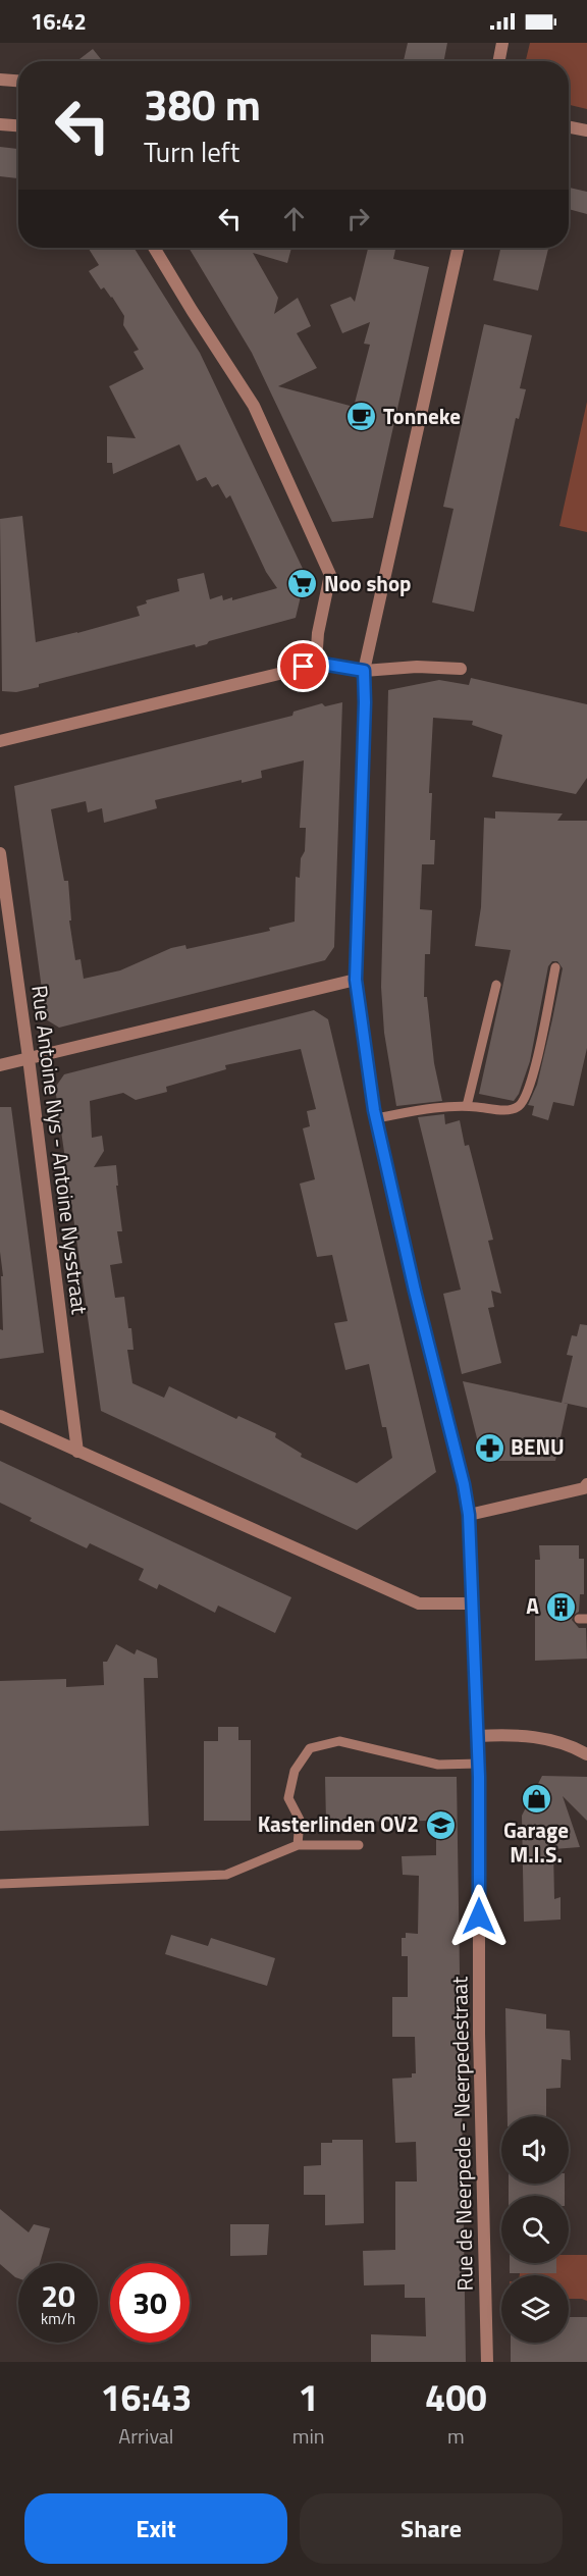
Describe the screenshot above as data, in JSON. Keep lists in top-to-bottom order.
{
  "streets": {
    "street": ["Rue Antoine Nys - Antoine Nysstraat", "Rue de Neerpede - Neerpedestraat"]
  },
  "places": {
    "cafe": ["Tonneke"],
    "supermarket": ["Noo shop"],
    "pharmacy": ["BENU"],
    "building": ["A"],
    "shop": ["Garage M.I.S."],
    "school or university": ["Kasterlinden OV2"]
  },
  "page": {
    "status": "16:42",
    "turn": ["380 m", "Turn left"],
    "speed": "20 km/h",
    "limit": "30",
    "eta": [
      "16:43",
      "Arrival",
      "1",
      "min",
      "400",
      "m"
    ],
    "buttons": ["Exit", "Share"]
  }
}
